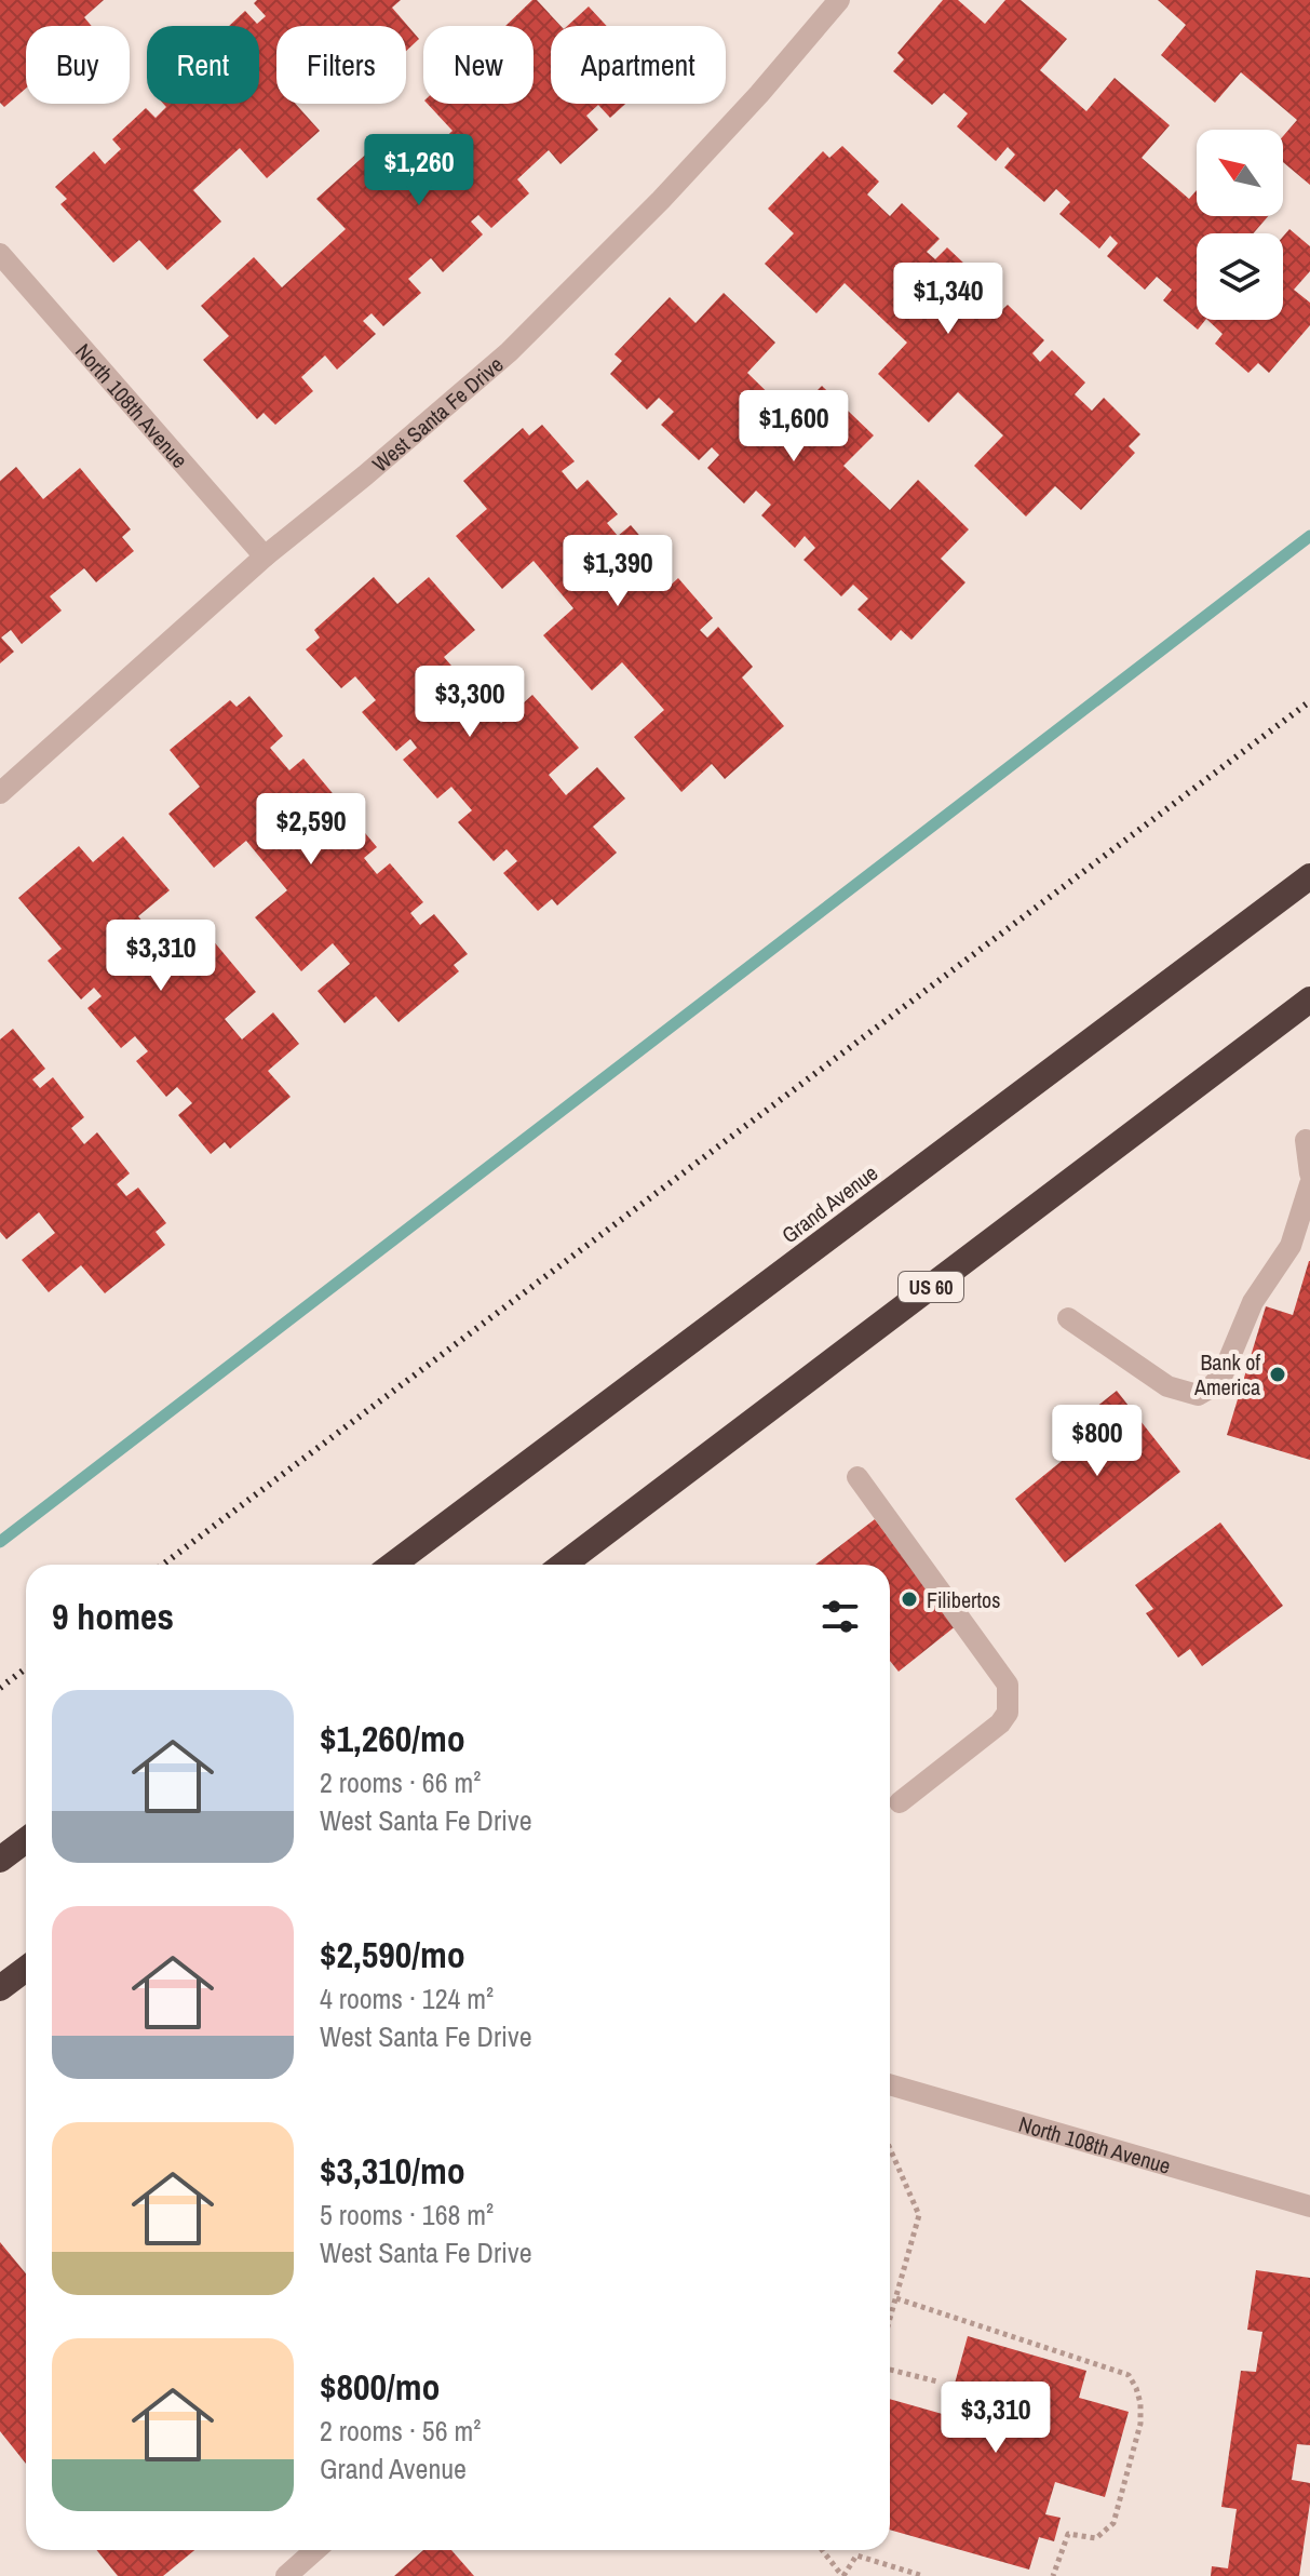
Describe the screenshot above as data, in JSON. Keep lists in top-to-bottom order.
{
  "streets": {
    "highway": ["Grand Avenue", "US 60"],
    "street": ["North 108th Avenue", "West Santa Fe Drive"]
  },
  "crossings": [
    ["North 108th Avenue", "West Santa Fe Drive"]
  ],
  "places": ["Bank of America", "Filibertos"],
  "north": "top left",
  "page": {
    "chip": [
      "Buy",
      "Rent",
      "Filters",
      "New",
      "Apartment"
    ],
    "price": [
      "$1,260",
      "$1,340",
      "$1,600",
      "$1,390",
      "$3,300",
      "$2,590",
      "$3,310",
      "$800",
      "$3,310"
    ],
    "heading": "9 homes",
    "list": [
      {
        "name": "$1,260/mo",
        "note": "2 rooms · 66 m² · West Santa Fe Drive"
      },
      {
        "name": "$2,590/mo",
        "note": "4 rooms · 124 m² · West Santa Fe Drive"
      },
      {
        "name": "$3,310/mo",
        "note": "5 rooms · 168 m² · West Santa Fe Drive"
      },
      {
        "name": "$800/mo",
        "note": "2 rooms · 56 m² · Grand Avenue"
      }
    ]
  }
}
